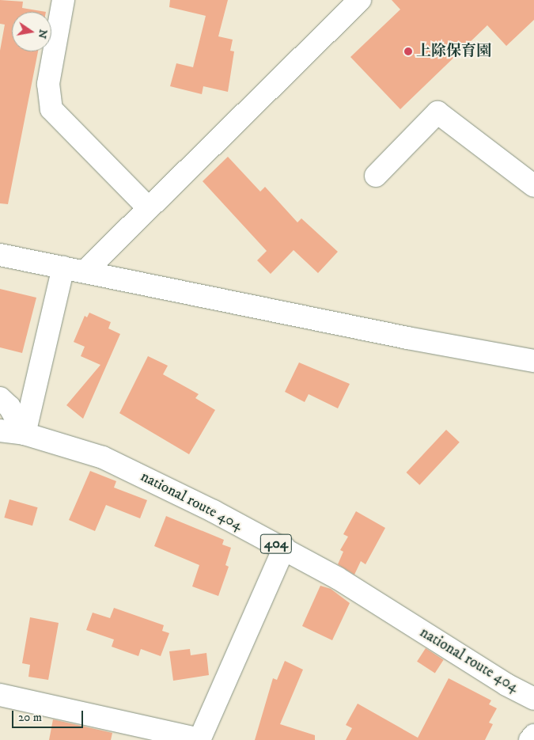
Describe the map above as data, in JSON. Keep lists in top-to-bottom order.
{
  "streets": {
    "main road": ["national route 404", "404"]
  },
  "places": ["上除保育園"],
  "scale_bar": "20 m",
  "north": "right"
}
